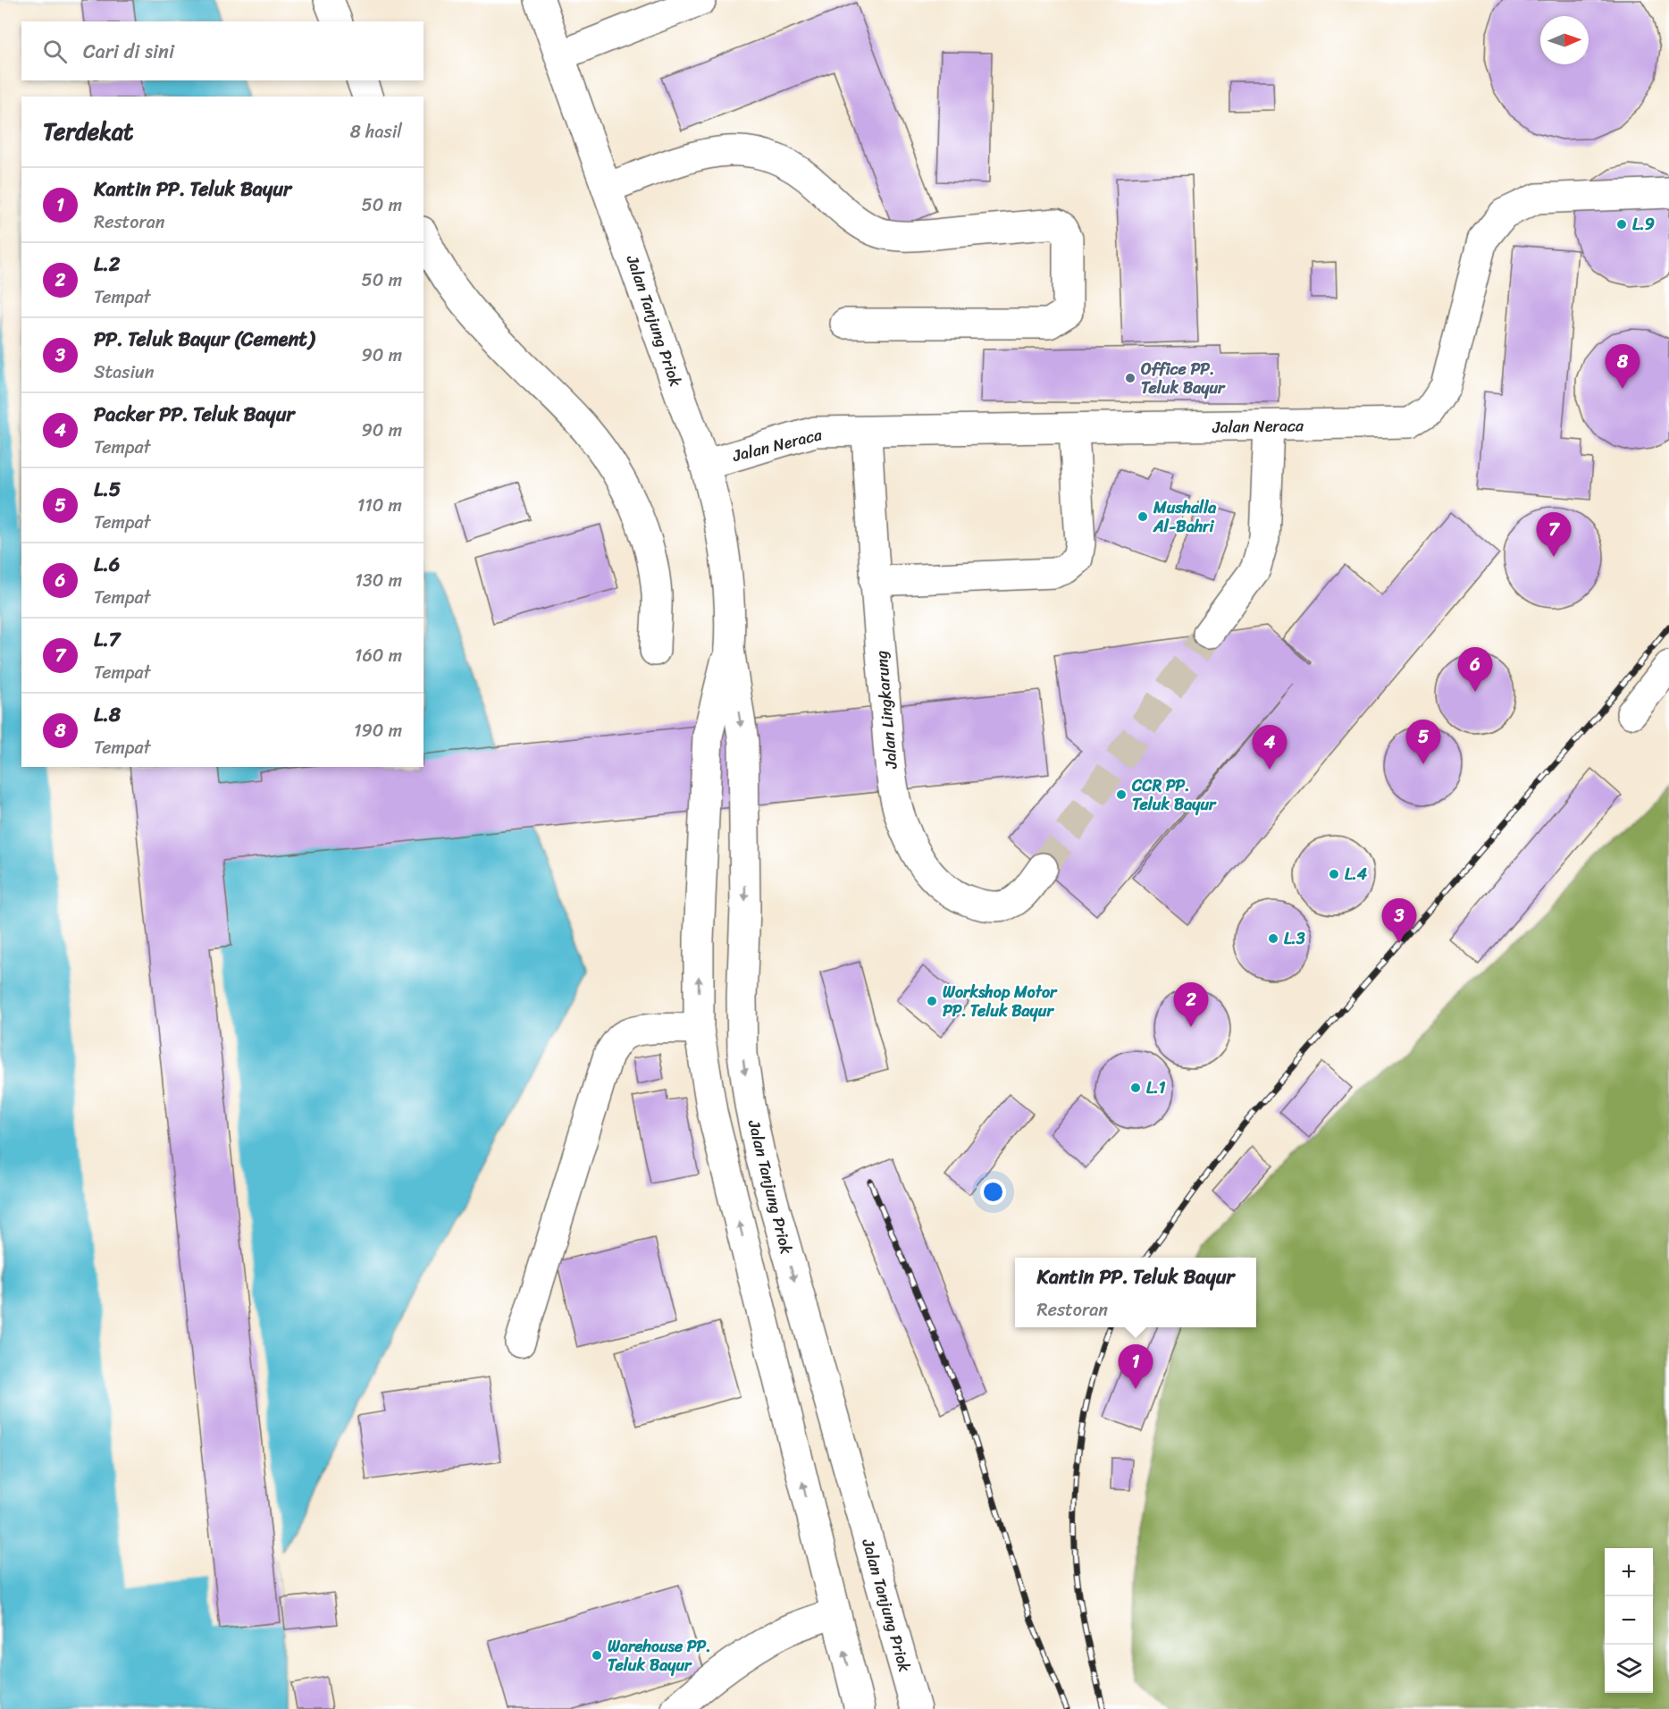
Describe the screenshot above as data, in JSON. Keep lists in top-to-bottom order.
{
  "streets": {
    "main road": ["Jalan Tanjung Priok", "Jalan Neraca", "Jalan Lingkarung"]
  },
  "crossings": [
    ["Jalan Tanjung Priok", "Jalan Neraca"],
    ["Jalan Neraca", "Jalan Lingkarung"]
  ],
  "places": [
    "L.9",
    "Office PP. Teluk Bayur",
    "Mushalla Al-Bahri",
    "CCR PP. Teluk Bayur",
    "L.4",
    "L.3",
    "Workshop Motor PP. Teluk Bayur",
    "L.1",
    "Warehouse PP. Teluk Bayur"
  ],
  "north": "right",
  "page": {
    "search": "Cari di sini",
    "heading": ["Terdekat", "8 hasil"],
    "list": [
      {
        "mark": "1",
        "name": "Kantin PP. Teluk Bayur",
        "note": "Restoran",
        "value": "50 m"
      },
      {
        "mark": "2",
        "name": "L.2",
        "note": "Tempat",
        "value": "50 m"
      },
      {
        "mark": "3",
        "name": "PP. Teluk Bayur (Cement)",
        "note": "Stasiun",
        "value": "90 m"
      },
      {
        "mark": "4",
        "name": "Packer PP. Teluk Bayur",
        "note": "Tempat",
        "value": "90 m"
      },
      {
        "mark": "5",
        "name": "L.5",
        "note": "Tempat",
        "value": "110 m"
      },
      {
        "mark": "6",
        "name": "L.6",
        "note": "Tempat",
        "value": "130 m"
      },
      {
        "mark": "7",
        "name": "L.7",
        "note": "Tempat",
        "value": "160 m"
      },
      {
        "mark": "8",
        "name": "L.8",
        "note": "Tempat",
        "value": "190 m"
      }
    ],
    "pins": [
      "8",
      "7",
      "6",
      "5",
      "4",
      "3",
      "2",
      "1"
    ],
    "popup": ["Kantin PP. Teluk Bayur", "Restoran"],
    "map_buttons": ["+", "−"]
  }
}
